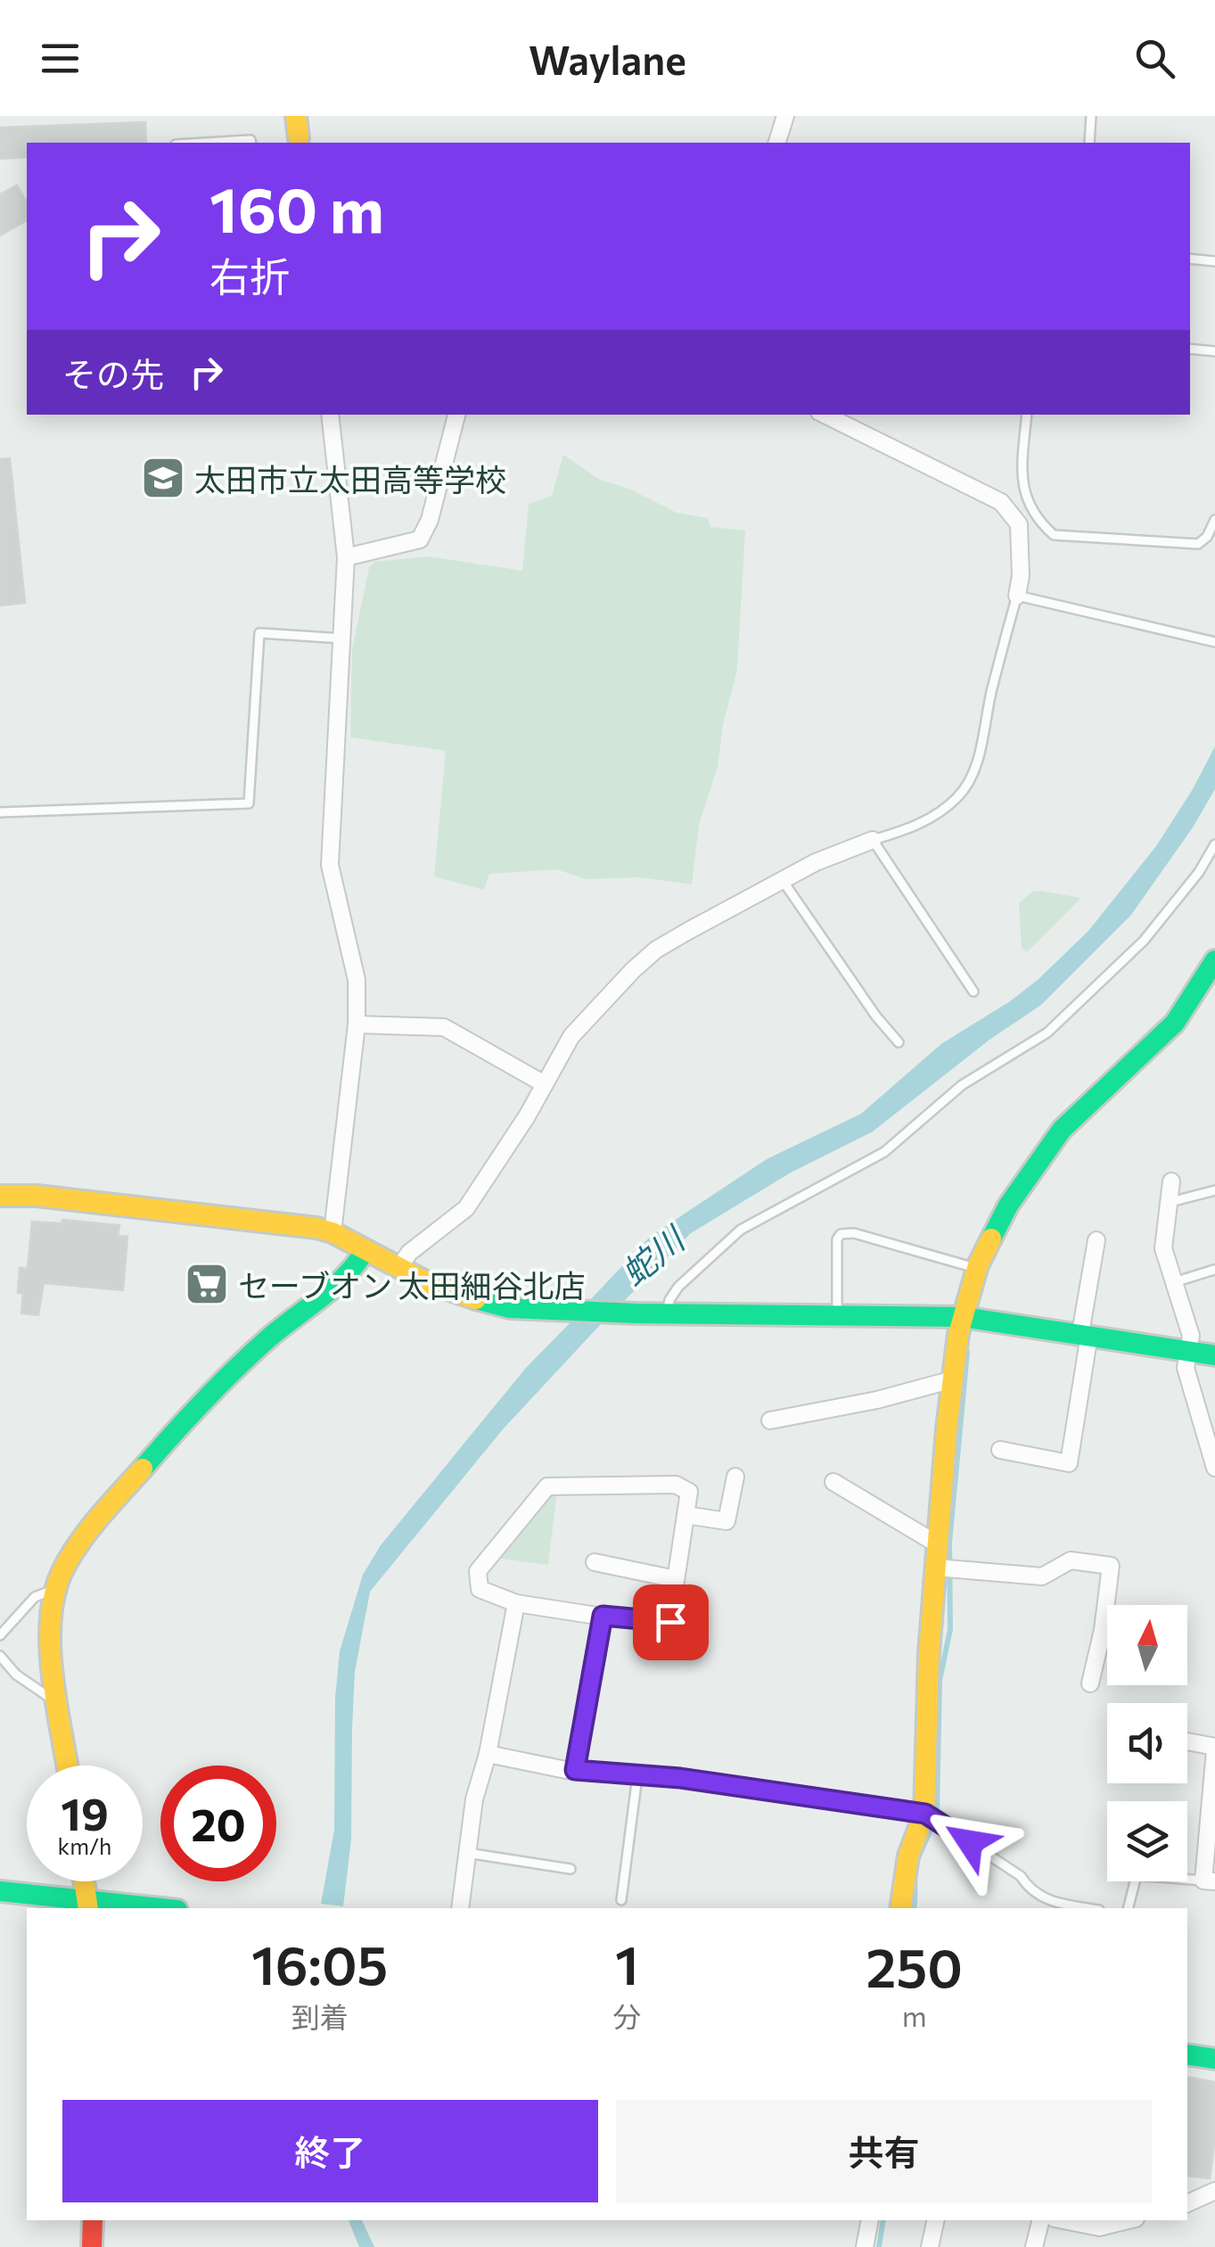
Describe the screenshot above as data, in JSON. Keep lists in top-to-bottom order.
{
  "water": ["蛇川"],
  "places": {
    "school or university": ["太田市立太田高等学校"],
    "supermarket": ["セーブオン 太田細谷北店"]
  },
  "north": "top",
  "page": {
    "header": "Waylane",
    "turn": ["160 m", "右折"],
    "then": "その先",
    "speed": "19 km/h",
    "limit": "20",
    "eta": [
      "16:05",
      "到着",
      "1",
      "分",
      "250",
      "m"
    ],
    "buttons": ["終了", "共有"]
  }
}
